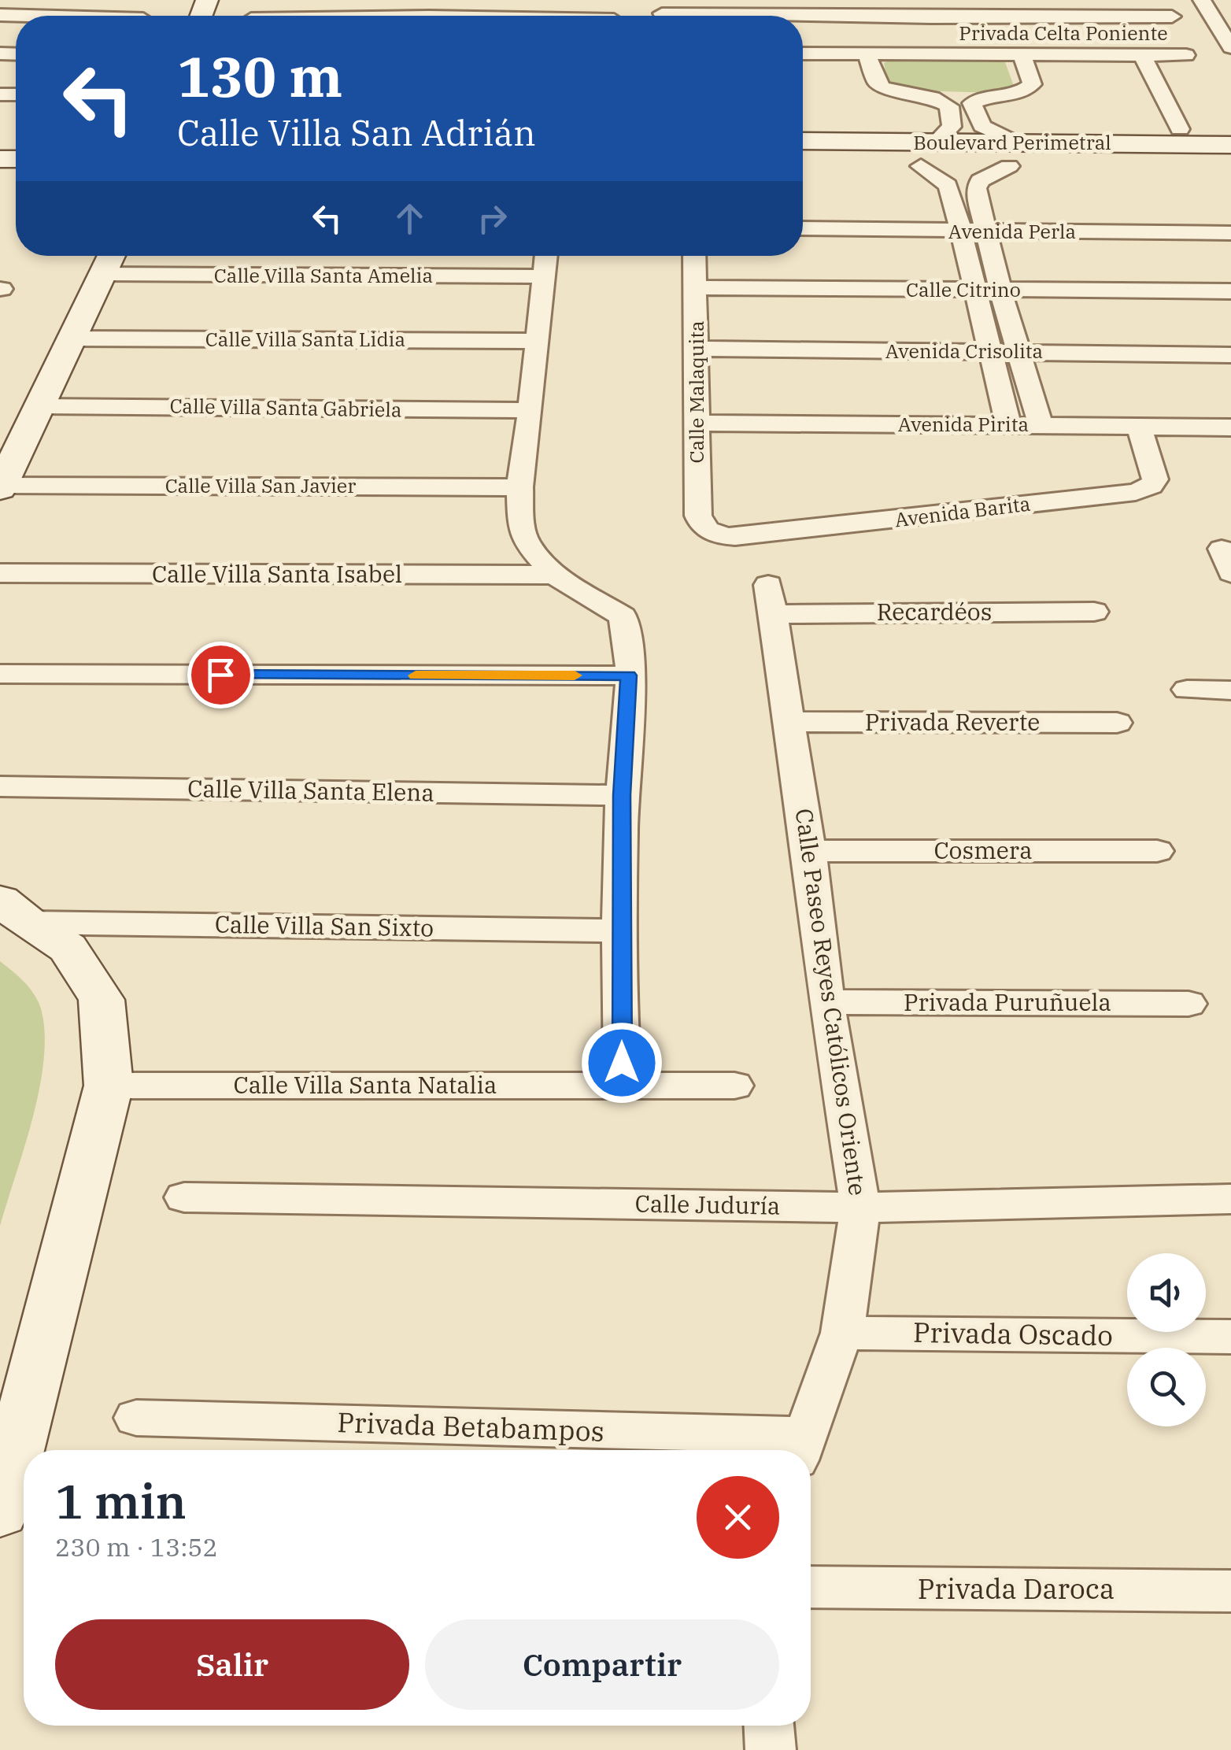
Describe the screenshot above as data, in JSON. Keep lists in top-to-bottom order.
{
  "streets": {
    "street": [
      "Privada Celta Poniente",
      "Boulevard Perimetral",
      "Avenida Perla",
      "Calle Villa Santa Amelia",
      "Calle Citrino",
      "Calle Villa Santa Lidia",
      "Avenida Crisolita",
      "Calle Malaquita",
      "Calle Villa Santa Gabriela",
      "Avenida Pirita",
      "Calle Villa San Javier",
      "Avenida Barita",
      "Calle Villa Santa Isabel",
      "Recardéos",
      "Privada Reverte",
      "Calle Villa Santa Elena",
      "Cosmera",
      "Calle Villa San Sixto",
      "Calle Paseo Reyes Católicos Oriente",
      "Privada Puruñuela",
      "Calle Villa Santa Natalia",
      "Calle Juduría",
      "Privada Oscado",
      "Privada Betabampos",
      "Privada Daroca"
    ]
  },
  "crossings": [
    ["Calle Citrino", "Calle Malaquita"],
    ["Avenida Crisolita", "Calle Malaquita"],
    ["Calle Malaquita", "Avenida Pirita"],
    ["Calle Malaquita", "Avenida Barita"],
    ["Avenida Pirita", "Avenida Barita"],
    ["Recardéos", "Calle Paseo Reyes Católicos Oriente"],
    ["Privada Reverte", "Calle Paseo Reyes Católicos Oriente"],
    ["Cosmera", "Calle Paseo Reyes Católicos Oriente"],
    ["Calle Paseo Reyes Católicos Oriente", "Privada Puruñuela"],
    ["Calle Paseo Reyes Católicos Oriente", "Calle Juduría"],
    ["Calle Paseo Reyes Católicos Oriente", "Privada Oscado"],
    ["Calle Paseo Reyes Católicos Oriente", "Privada Betabampos"]
  ],
  "page": {
    "turn": ["130 m", "Calle Villa San Adrián"],
    "heading": ["1 min", "230 m · 13:52"],
    "buttons": ["Salir", "Compartir"]
  }
}
